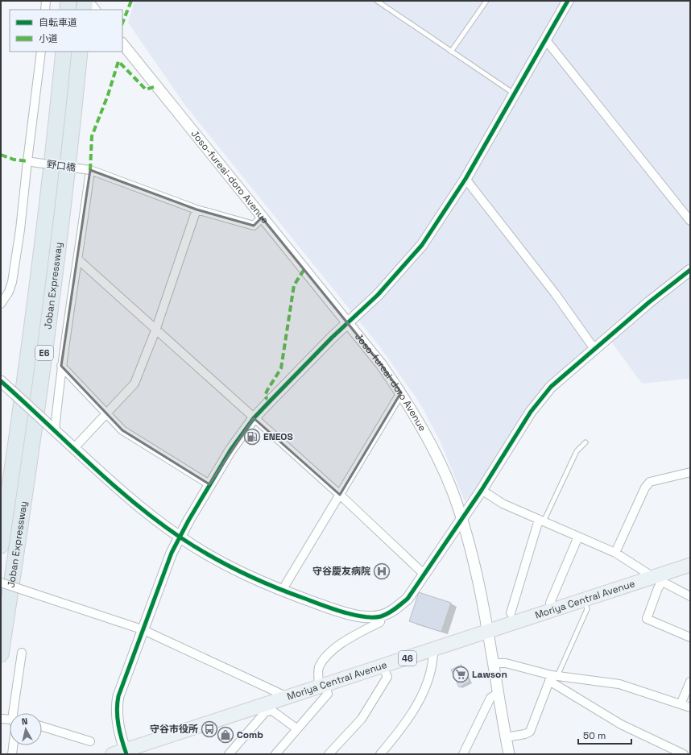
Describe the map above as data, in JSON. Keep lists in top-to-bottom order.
{
  "streets": {
    "highway": ["Joban Expressway", "E6"],
    "main road": ["Moriya Central Avenue", "46"],
    "street": ["野口橋", "Joso-fureai-doro Avenue"]
  },
  "crossings": [
    ["野口橋", "Joso-fureai-doro Avenue"],
    ["Joso-fureai-doro Avenue", "Moriya Central Avenue"]
  ],
  "places": {
    "fuel station": ["ENEOS"],
    "hospital": ["守谷慶友病院"],
    "supermarket": ["Lawson"],
    "bus stop": ["守谷市役所"],
    "shop": ["Comb"]
  },
  "legend": ["自転車道", "小道"],
  "scale_bar": "50 m",
  "north": "top"
}
